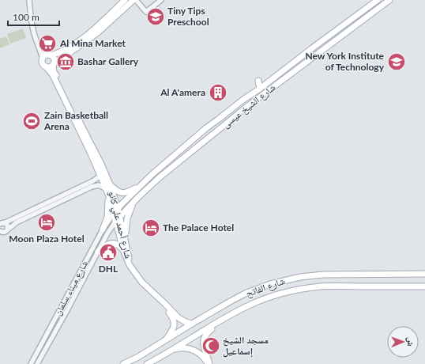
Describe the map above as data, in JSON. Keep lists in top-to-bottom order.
{
  "streets": {
    "main road": ["شارع الشيخ عيسى", "شارع أحمد علي كانو", "شارع الفاتح"],
    "street": ["شارع ميناء سلمان"]
  },
  "crossings": [
    ["شارع الشيخ عيسى", "شارع أحمد علي كانو"],
    ["شارع الشيخ عيسى", "شارع ميناء سلمان"],
    ["شارع أحمد علي كانو", "شارع ميناء سلمان"]
  ],
  "places": {
    "school or university": ["Tiny Tips Preschool", "New York Institute of Technology"],
    "supermarket": ["Al Mina Market"],
    "museum": ["Bashar Gallery"],
    "building": ["Al A'amera"],
    "sports": ["Zain Basketball Arena"],
    "hotel": ["Moon Plaza Hotel", "The Palace Hotel"],
    "public building": ["DHL"],
    "mosque": ["مسجد الشيخ إسماعيل"]
  },
  "scale_bar": "100 m",
  "north": "right"
}
